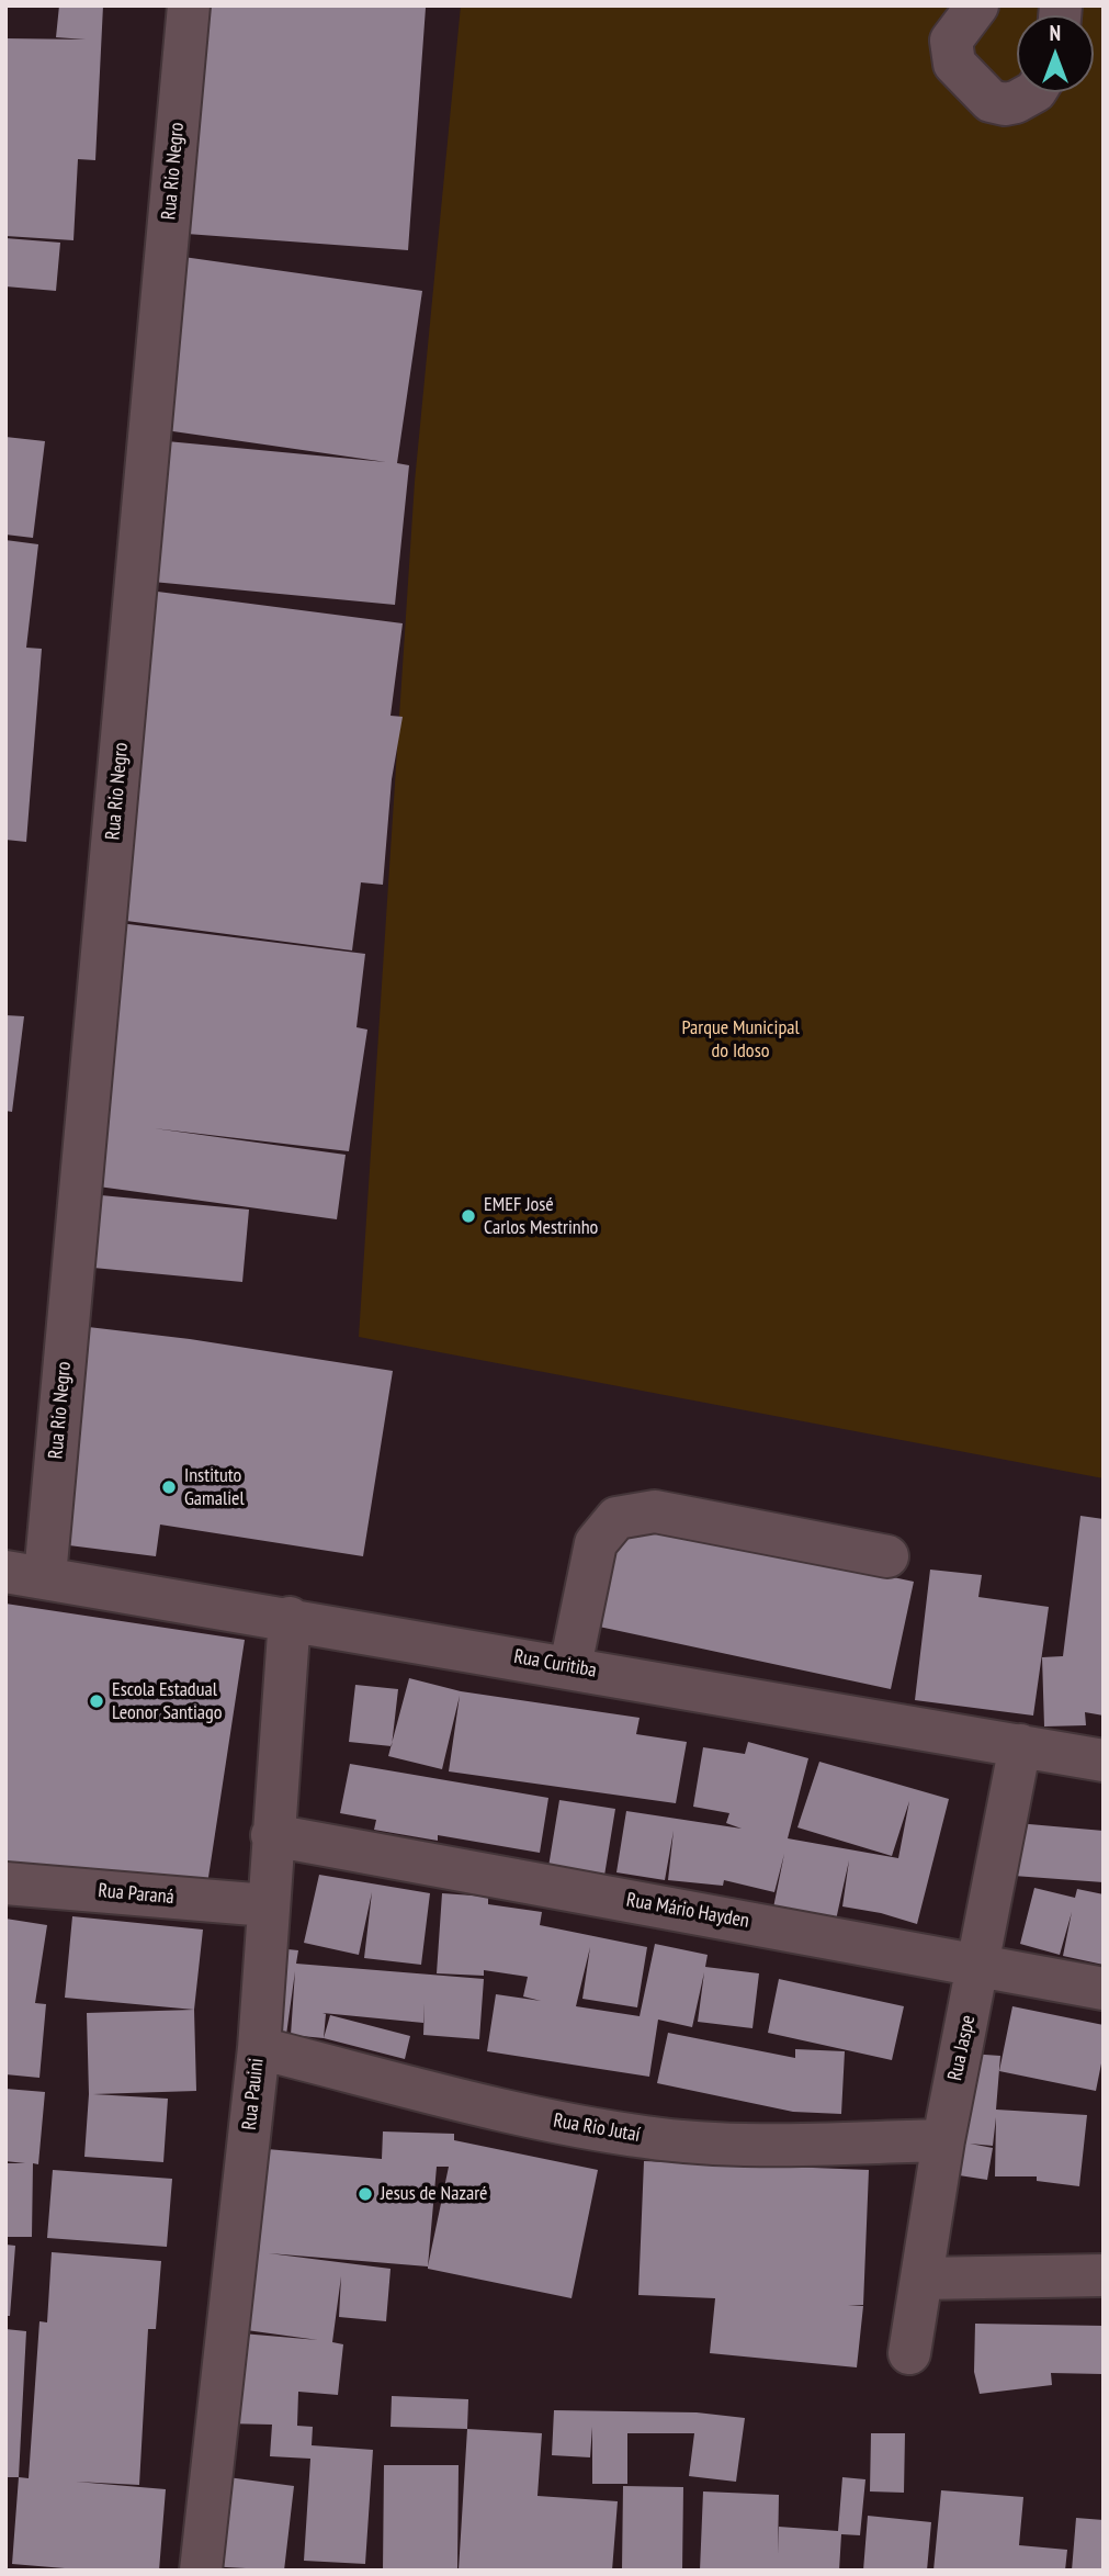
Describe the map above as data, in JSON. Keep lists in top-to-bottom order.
{
  "streets": {
    "street": [
      "Rua Rio Negro",
      "Rua Curitiba",
      "Rua Paraná",
      "Rua Mário Hayden",
      "Rua Jaspe",
      "Rua Pauini",
      "Rua Rio Jutaí"
    ]
  },
  "crossings": [
    ["Rua Rio Negro", "Rua Curitiba"],
    ["Rua Curitiba", "Rua Jaspe"],
    ["Rua Curitiba", "Rua Pauini"],
    ["Rua Paraná", "Rua Pauini"],
    ["Rua Mário Hayden", "Rua Jaspe"],
    ["Rua Mário Hayden", "Rua Pauini"],
    ["Rua Jaspe", "Rua Rio Jutaí"],
    ["Rua Pauini", "Rua Rio Jutaí"]
  ],
  "parks": ["Parque Municipal do Idoso"],
  "places": [
    "EMEF José Carlos Mestrinho",
    "Instituto Gamaliel",
    "Escola Estadual Leonor Santiago",
    "Jesus de Nazaré"
  ],
  "north": "top"
}
